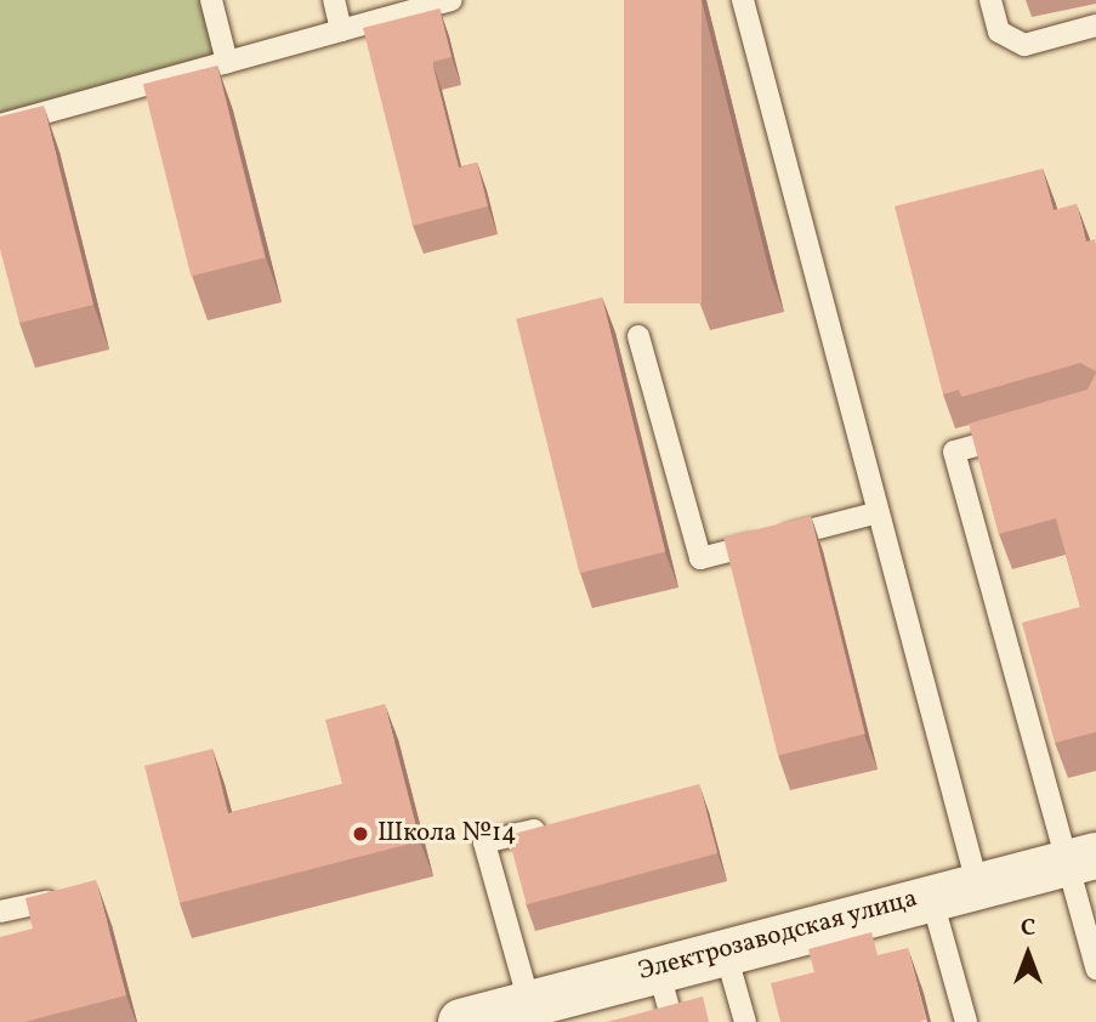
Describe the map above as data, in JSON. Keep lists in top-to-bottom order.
{
  "streets": {
    "street": ["Электрозаводская улица"]
  },
  "places": ["Школа №14"],
  "north": "top"
}
